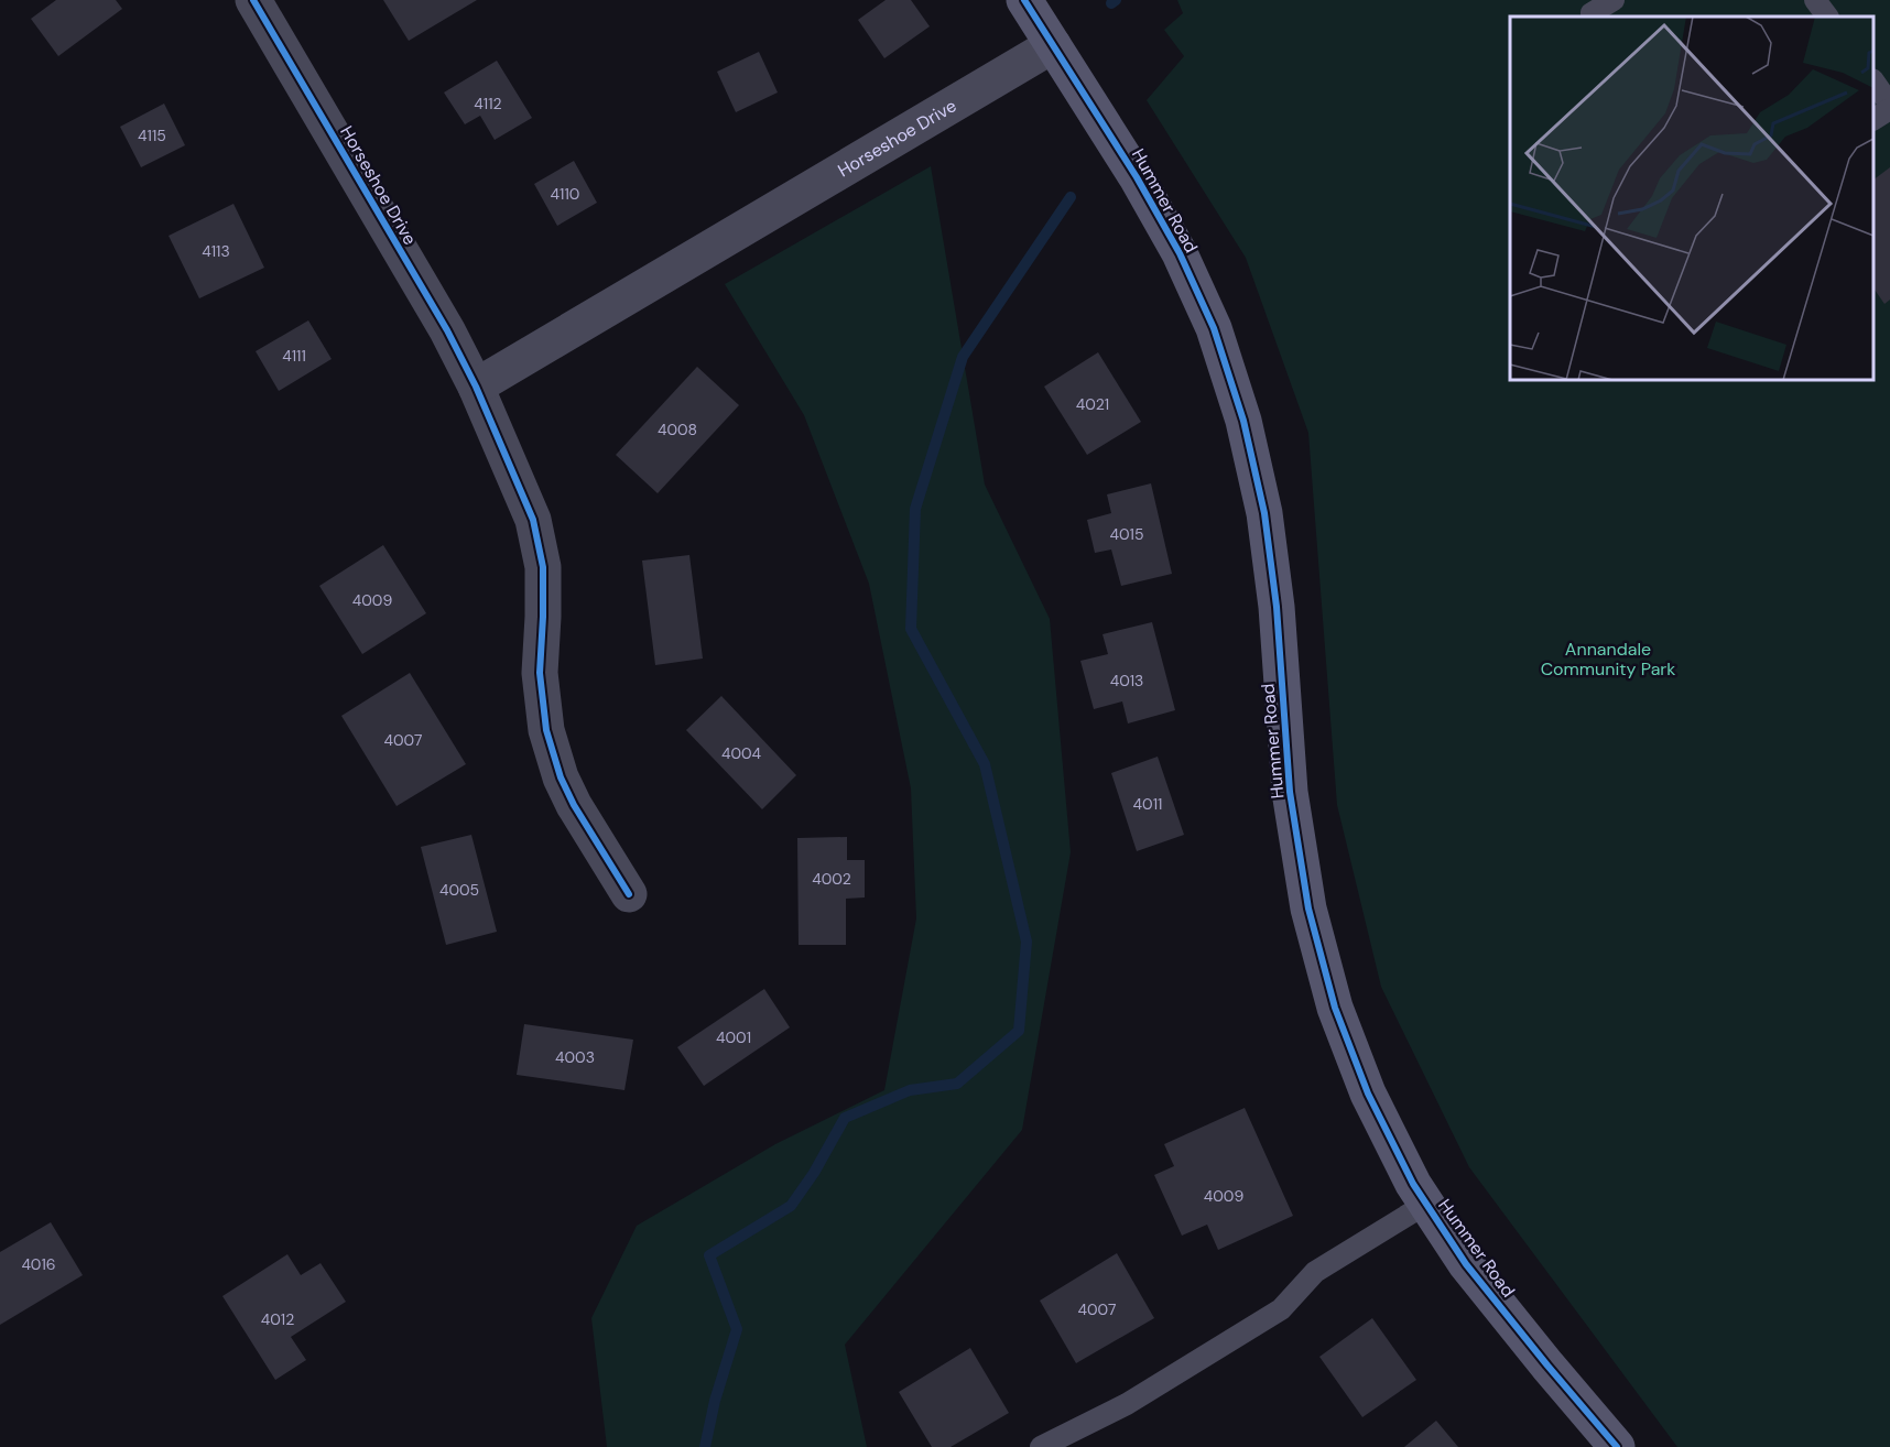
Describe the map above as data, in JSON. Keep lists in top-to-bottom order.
{
  "streets": {
    "main road": ["Hummer Road"],
    "street": ["Horseshoe Drive"]
  },
  "crossings": [
    ["Horseshoe Drive", "Hummer Road"]
  ],
  "parks": ["Annandale Community Park"],
  "house_numbers": [
    "4112",
    "4115",
    "4110",
    "4113",
    "4111",
    "4021",
    "4008",
    "4015",
    "4009",
    "4013",
    "4007",
    "4004",
    "4011",
    "4002",
    "4005",
    "4001",
    "4003",
    "4009",
    "4016",
    "4007",
    "4012"
  ]
}
